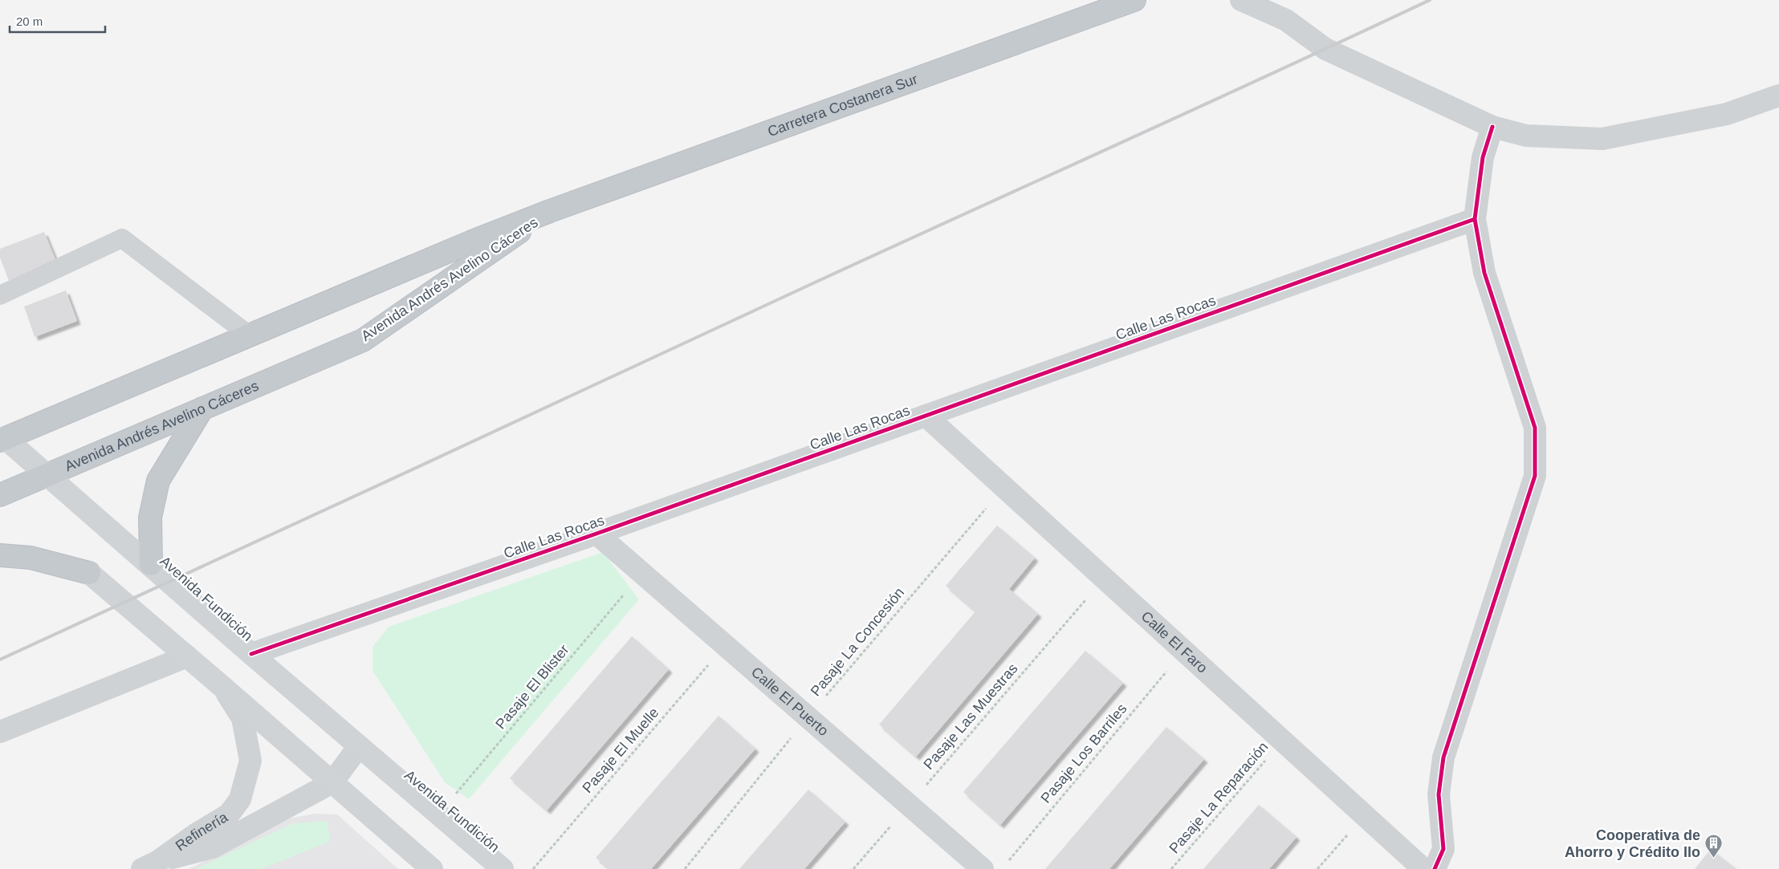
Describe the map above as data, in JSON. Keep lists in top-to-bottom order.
{
  "streets": {
    "highway": ["Carretera Costanera Sur", "Avenida Andrés Avelino Cáceres"],
    "main road": ["Avenida Fundición"],
    "street": [
      "Calle Las Rocas",
      "Calle El Faro",
      "Calle El Puerto",
      "Refinería"
    ],
    "path": [
      "Pasaje La Concesión",
      "Pasaje El Blister",
      "Pasaje Las Muestras",
      "Pasaje El Muelle",
      "Pasaje Los Barriles",
      "Pasaje La Reparación"
    ]
  },
  "crossings": [
    ["Carretera Costanera Sur", "Avenida Andrés Avelino Cáceres"],
    ["Avenida Andrés Avelino Cáceres", "Avenida Fundición"],
    ["Calle Las Rocas", "Avenida Fundición"],
    ["Calle Las Rocas", "Calle El Faro"],
    ["Calle Las Rocas", "Calle El Puerto"],
    ["Avenida Fundición", "Pasaje El Blister"],
    ["Pasaje La Concesión", "Calle El Faro"],
    ["Pasaje La Concesión", "Calle El Puerto"],
    ["Calle El Faro", "Pasaje Las Muestras"],
    ["Calle El Faro", "Pasaje Los Barriles"],
    ["Calle El Faro", "Pasaje La Reparación"],
    ["Pasaje El Blister", "Calle El Puerto"],
    ["Calle El Puerto", "Pasaje Las Muestras"],
    ["Calle El Puerto", "Pasaje El Muelle"]
  ],
  "places": {
    "building": ["Cooperativa de Ahorro y Crédito Ilo"]
  },
  "scale_bar": "20 m"
}
